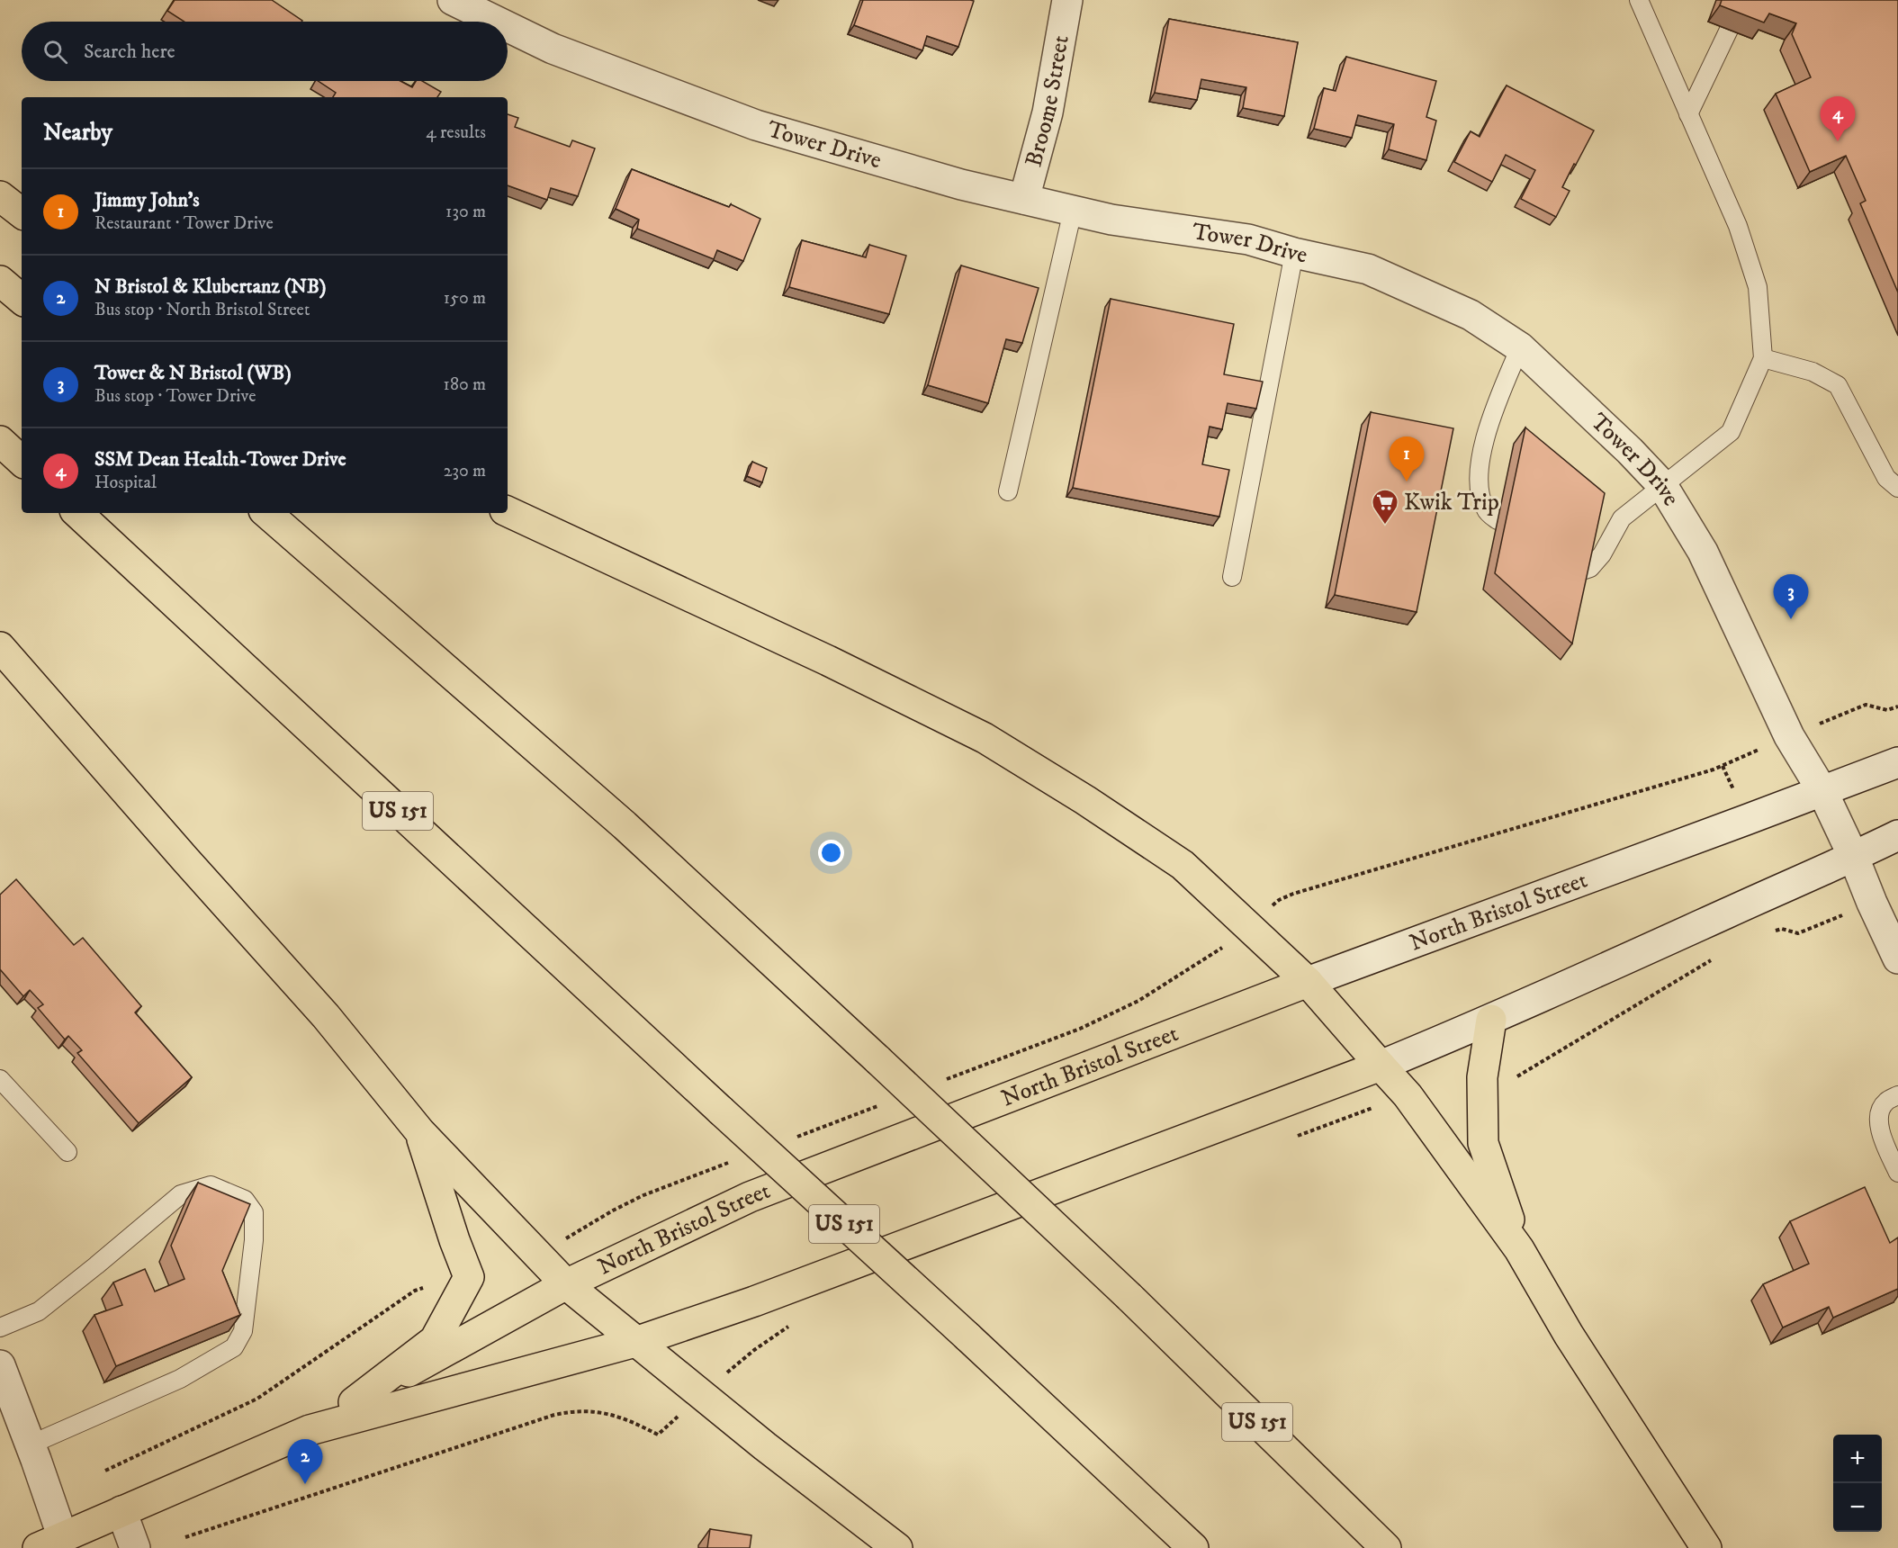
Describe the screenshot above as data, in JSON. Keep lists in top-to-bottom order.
{
  "streets": {
    "main road": ["US 151", "North Bristol Street"],
    "street": ["Broome Street", "Tower Drive"]
  },
  "crossings": [
    ["Broome Street", "Tower Drive"],
    ["Tower Drive", "North Bristol Street"]
  ],
  "places": {
    "supermarket": ["Kwik Trip"]
  },
  "page": {
    "search": "Search here",
    "pins": [
      "4",
      "1",
      "3",
      "2"
    ],
    "heading": ["Nearby", "4 results"],
    "list": [
      {
        "mark": "1",
        "name": "Jimmy John's",
        "note": "Restaurant · Tower Drive",
        "value": "130 m"
      },
      {
        "mark": "2",
        "name": "N Bristol & Klubertanz (NB)",
        "note": "Bus stop · North Bristol Street",
        "value": "150 m"
      },
      {
        "mark": "3",
        "name": "Tower & N Bristol (WB)",
        "note": "Bus stop · Tower Drive",
        "value": "180 m"
      },
      {
        "mark": "4",
        "name": "SSM Dean Health-Tower Drive",
        "note": "Hospital",
        "value": "230 m"
      }
    ],
    "map_buttons": ["+", "−"]
  }
}
